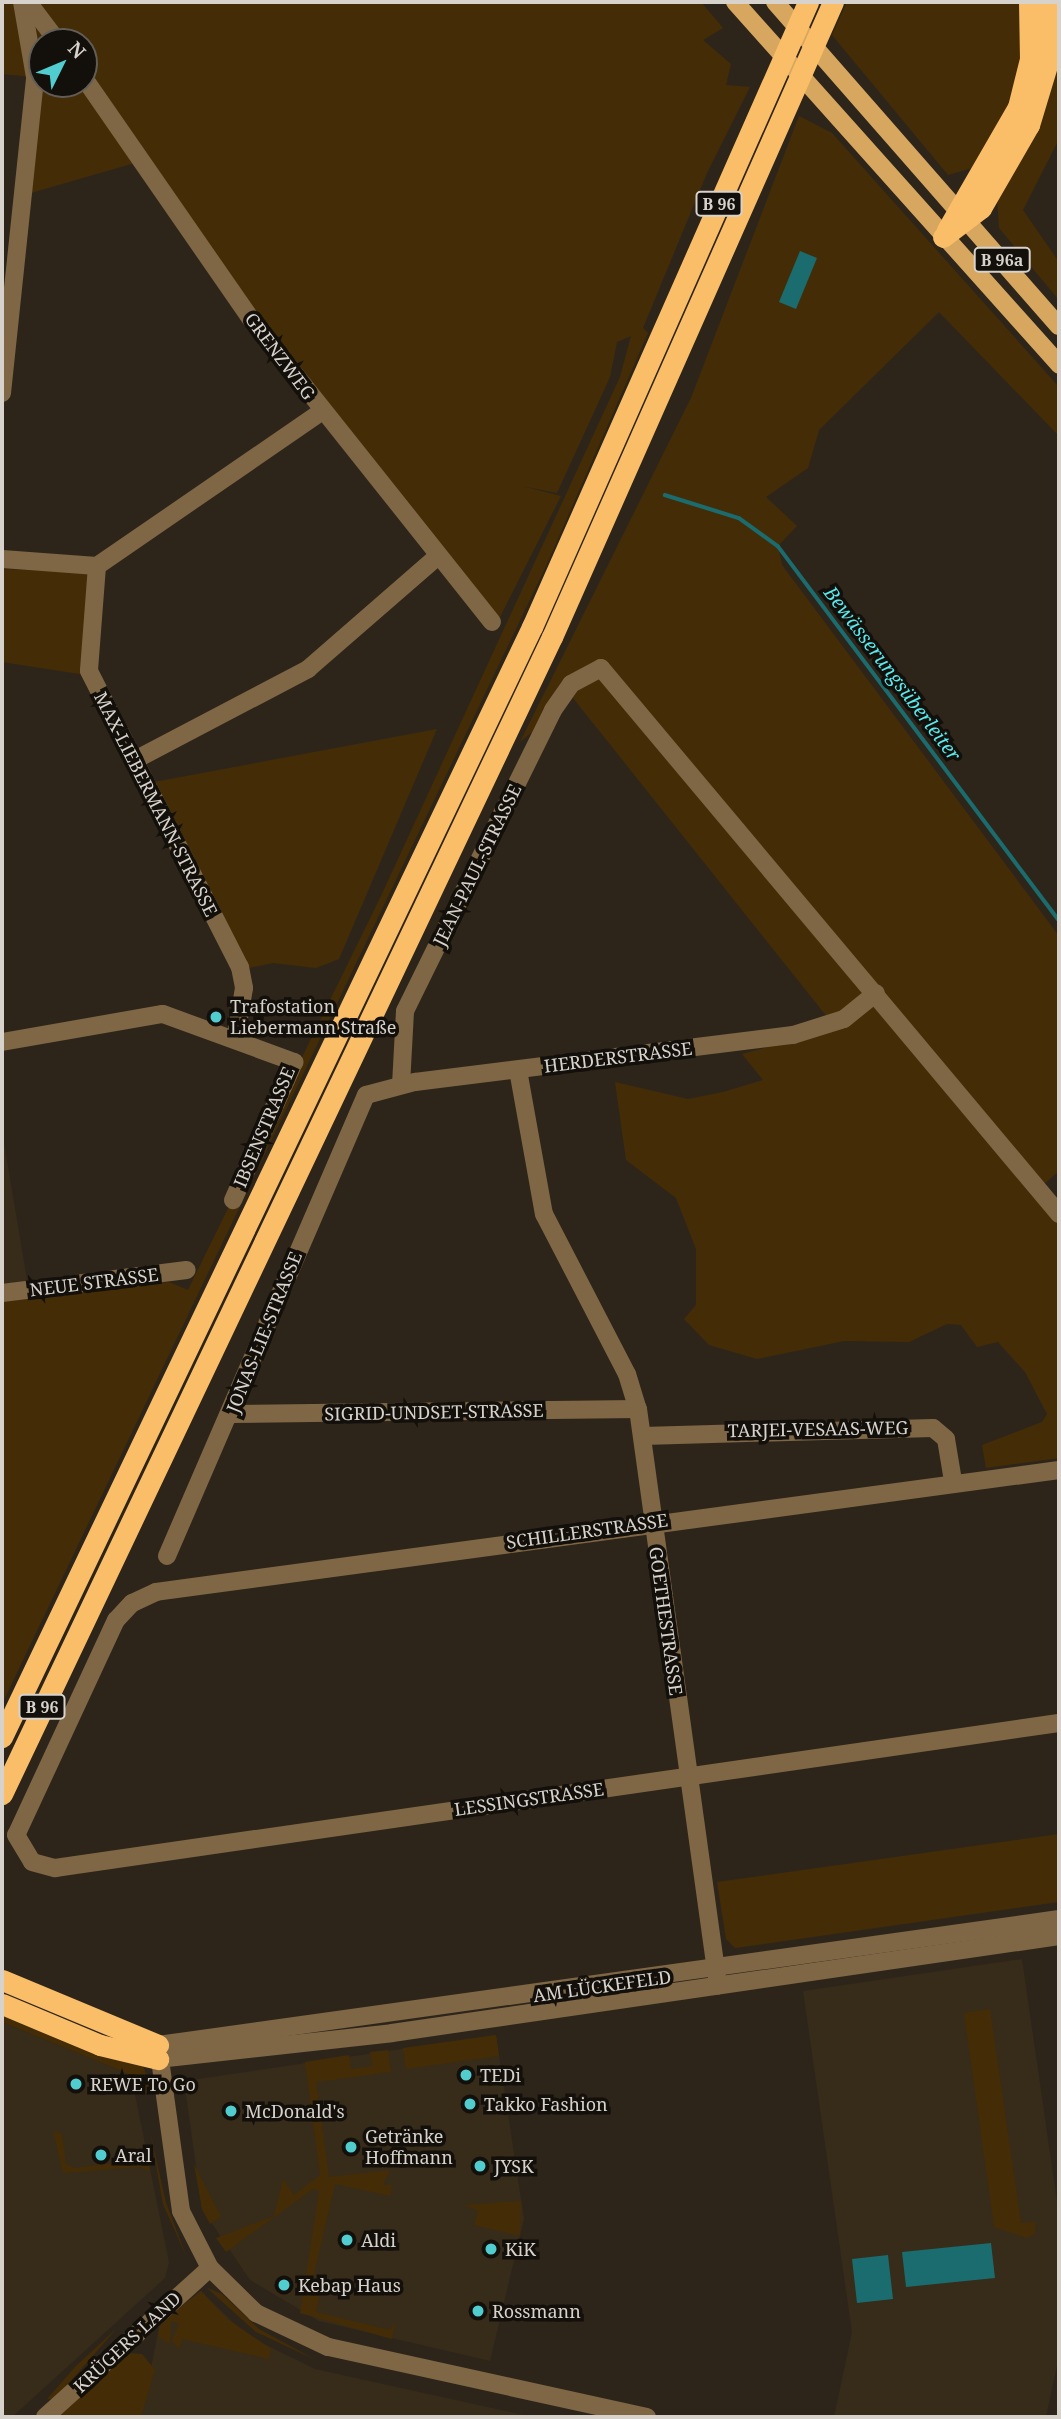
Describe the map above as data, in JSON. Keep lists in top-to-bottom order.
{
  "streets": {
    "highway": ["B 96"],
    "main road": ["B 96a"],
    "street": [
      "GRENZWEG",
      "MAX-LIEBERMANN-STRASSE",
      "JEAN-PAUL-STRASSE",
      "HERDERSTRASSE",
      "IBSENSTRASSE",
      "NEUE STRASSE",
      "JONAS-LIE-STRASSE",
      "SIGRID-UNDSET-STRASSE",
      "TARJEI-VESAAS-WEG",
      "SCHILLERSTRASSE",
      "GOETHESTRASSE",
      "LESSINGSTRASSE",
      "AM LÜCKEFELD",
      "KRÜGERS LAND"
    ]
  },
  "crossings": [
    ["MAX-LIEBERMANN-STRASSE", "IBSENSTRASSE"],
    ["JEAN-PAUL-STRASSE", "HERDERSTRASSE"],
    ["HERDERSTRASSE", "JONAS-LIE-STRASSE"],
    ["HERDERSTRASSE", "GOETHESTRASSE"],
    ["JONAS-LIE-STRASSE", "SIGRID-UNDSET-STRASSE"],
    ["SIGRID-UNDSET-STRASSE", "GOETHESTRASSE"],
    ["TARJEI-VESAAS-WEG", "SCHILLERSTRASSE"],
    ["TARJEI-VESAAS-WEG", "GOETHESTRASSE"],
    ["SCHILLERSTRASSE", "GOETHESTRASSE"],
    ["SCHILLERSTRASSE", "LESSINGSTRASSE"],
    ["GOETHESTRASSE", "LESSINGSTRASSE"],
    ["GOETHESTRASSE", "AM LÜCKEFELD"]
  ],
  "water": ["Bewässerungsüberleiter"],
  "places": [
    "Trafostation Liebermann Straße",
    "TEDi",
    "REWE To Go",
    "Takko Fashion",
    "McDonald's",
    "Getränke Hoffmann",
    "Aral",
    "JYSK",
    "Aldi",
    "KiK",
    "Kebap Haus",
    "Rossmann"
  ],
  "north": "top right"
}
